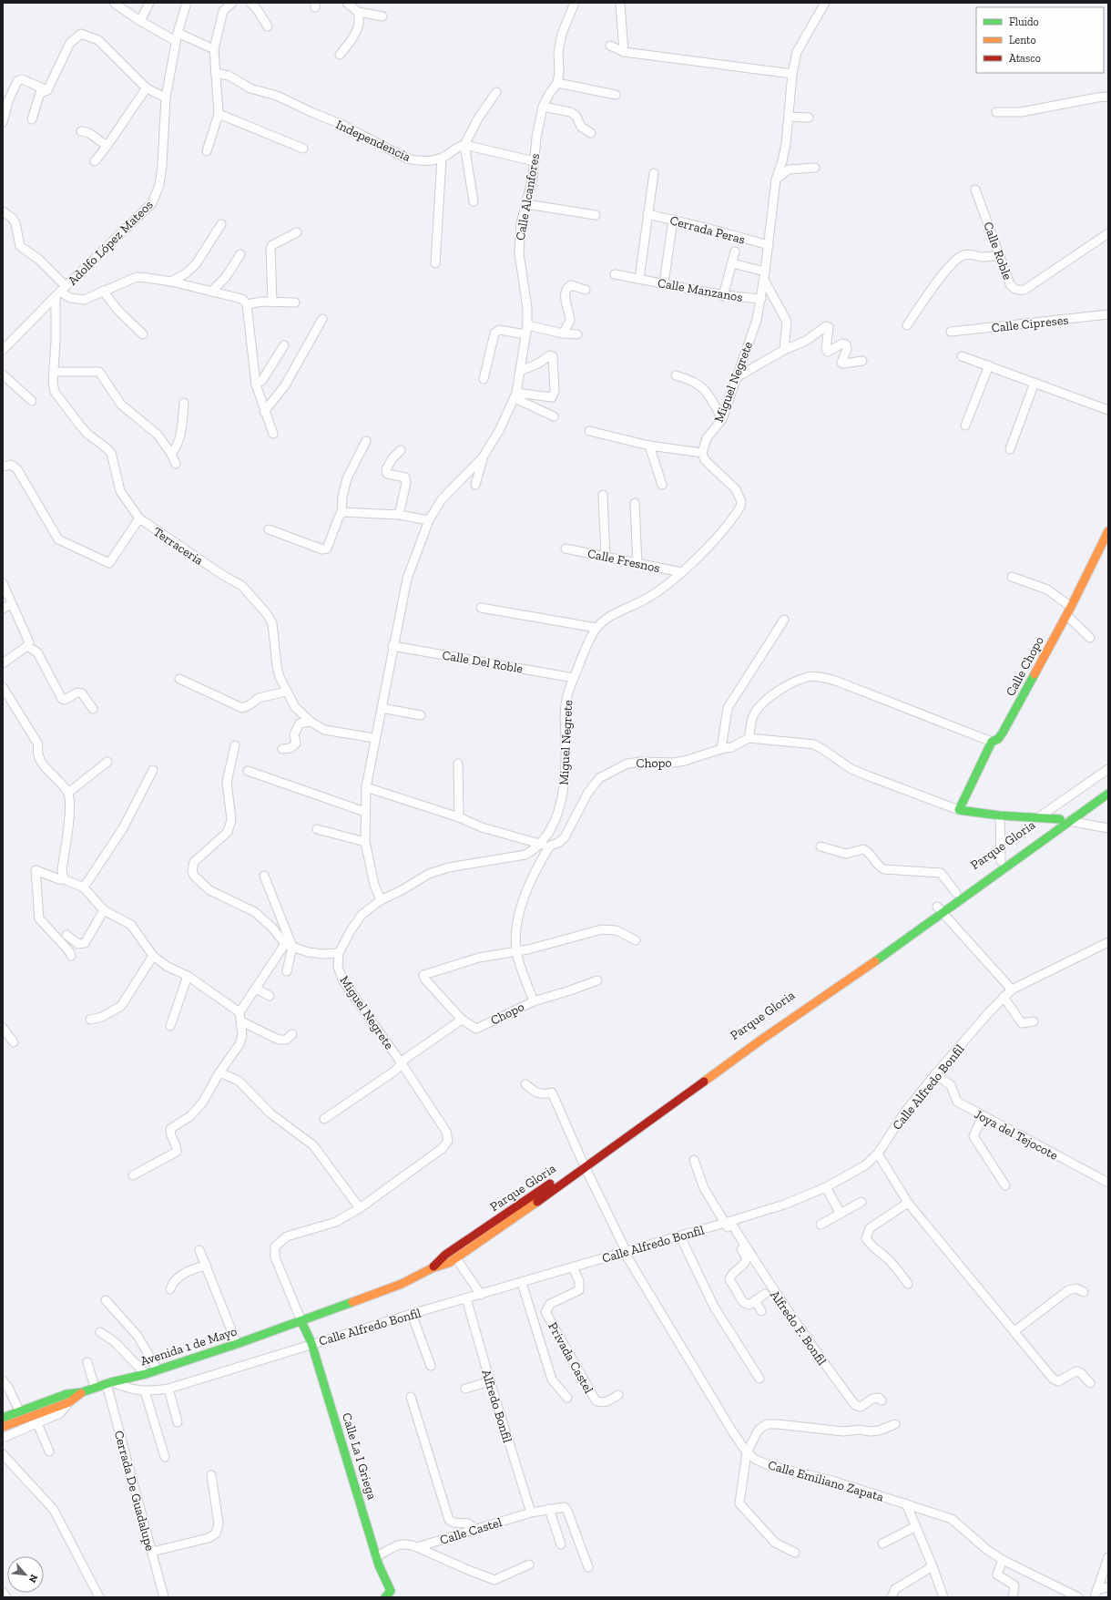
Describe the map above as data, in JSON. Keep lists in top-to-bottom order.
{
  "streets": {
    "main road": [
      "Calle Chopo",
      "Parque Gloria",
      "Avenida 1 de Mayo",
      "Calle La I Griega"
    ],
    "street": [
      "Independencia",
      "Calle Alcanfores",
      "Cerrada Peras",
      "Adolfo López Mateos",
      "Calle Roble",
      "Calle Manzanos",
      "Calle Cipreses",
      "Miguel Negrete",
      "Terraceria",
      "Calle Fresnos",
      "Calle Del Roble",
      "Chopo",
      "Calle Alfredo Bonfil",
      "Joya del Tejocote",
      "Alfredo F. Bonfil",
      "Privada Castel",
      "Alfredo Bonfil",
      "Calle Emiliano Zapata",
      "Cerrada De Guadalupe",
      "Calle Castel"
    ]
  },
  "crossings": [
    ["Calle Alcanfores", "Terraceria"],
    ["Calle Alcanfores", "Calle Del Roble"],
    ["Cerrada Peras", "Calle Manzanos"],
    ["Cerrada Peras", "Miguel Negrete"],
    ["Adolfo López Mateos", "Terraceria"],
    ["Calle Manzanos", "Miguel Negrete"],
    ["Miguel Negrete", "Calle Fresnos"],
    ["Miguel Negrete", "Calle Del Roble"],
    ["Miguel Negrete", "Parque Gloria"],
    ["Miguel Negrete", "Avenida 1 de Mayo"],
    ["Miguel Negrete", "Calle La I Griega"],
    ["Parque Gloria", "Avenida 1 de Mayo"],
    ["Parque Gloria", "Calle La I Griega"],
    ["Parque Gloria", "Calle Emiliano Zapata"],
    ["Calle Alfredo Bonfil", "Joya del Tejocote"],
    ["Calle Alfredo Bonfil", "Alfredo F. Bonfil"],
    ["Calle Alfredo Bonfil", "Avenida 1 de Mayo"],
    ["Calle Alfredo Bonfil", "Privada Castel"],
    ["Calle Alfredo Bonfil", "Alfredo Bonfil"],
    ["Calle Alfredo Bonfil", "Calle La I Griega"],
    ["Calle Alfredo Bonfil", "Calle Emiliano Zapata"],
    ["Calle Alfredo Bonfil", "Cerrada De Guadalupe"],
    ["Avenida 1 de Mayo", "Calle La I Griega"],
    ["Avenida 1 de Mayo", "Cerrada De Guadalupe"],
    ["Alfredo Bonfil", "Calle Castel"],
    ["Calle La I Griega", "Calle Castel"]
  ],
  "legend": ["Fluido", "Lento", "Atasco"],
  "north": "bottom right"
}
